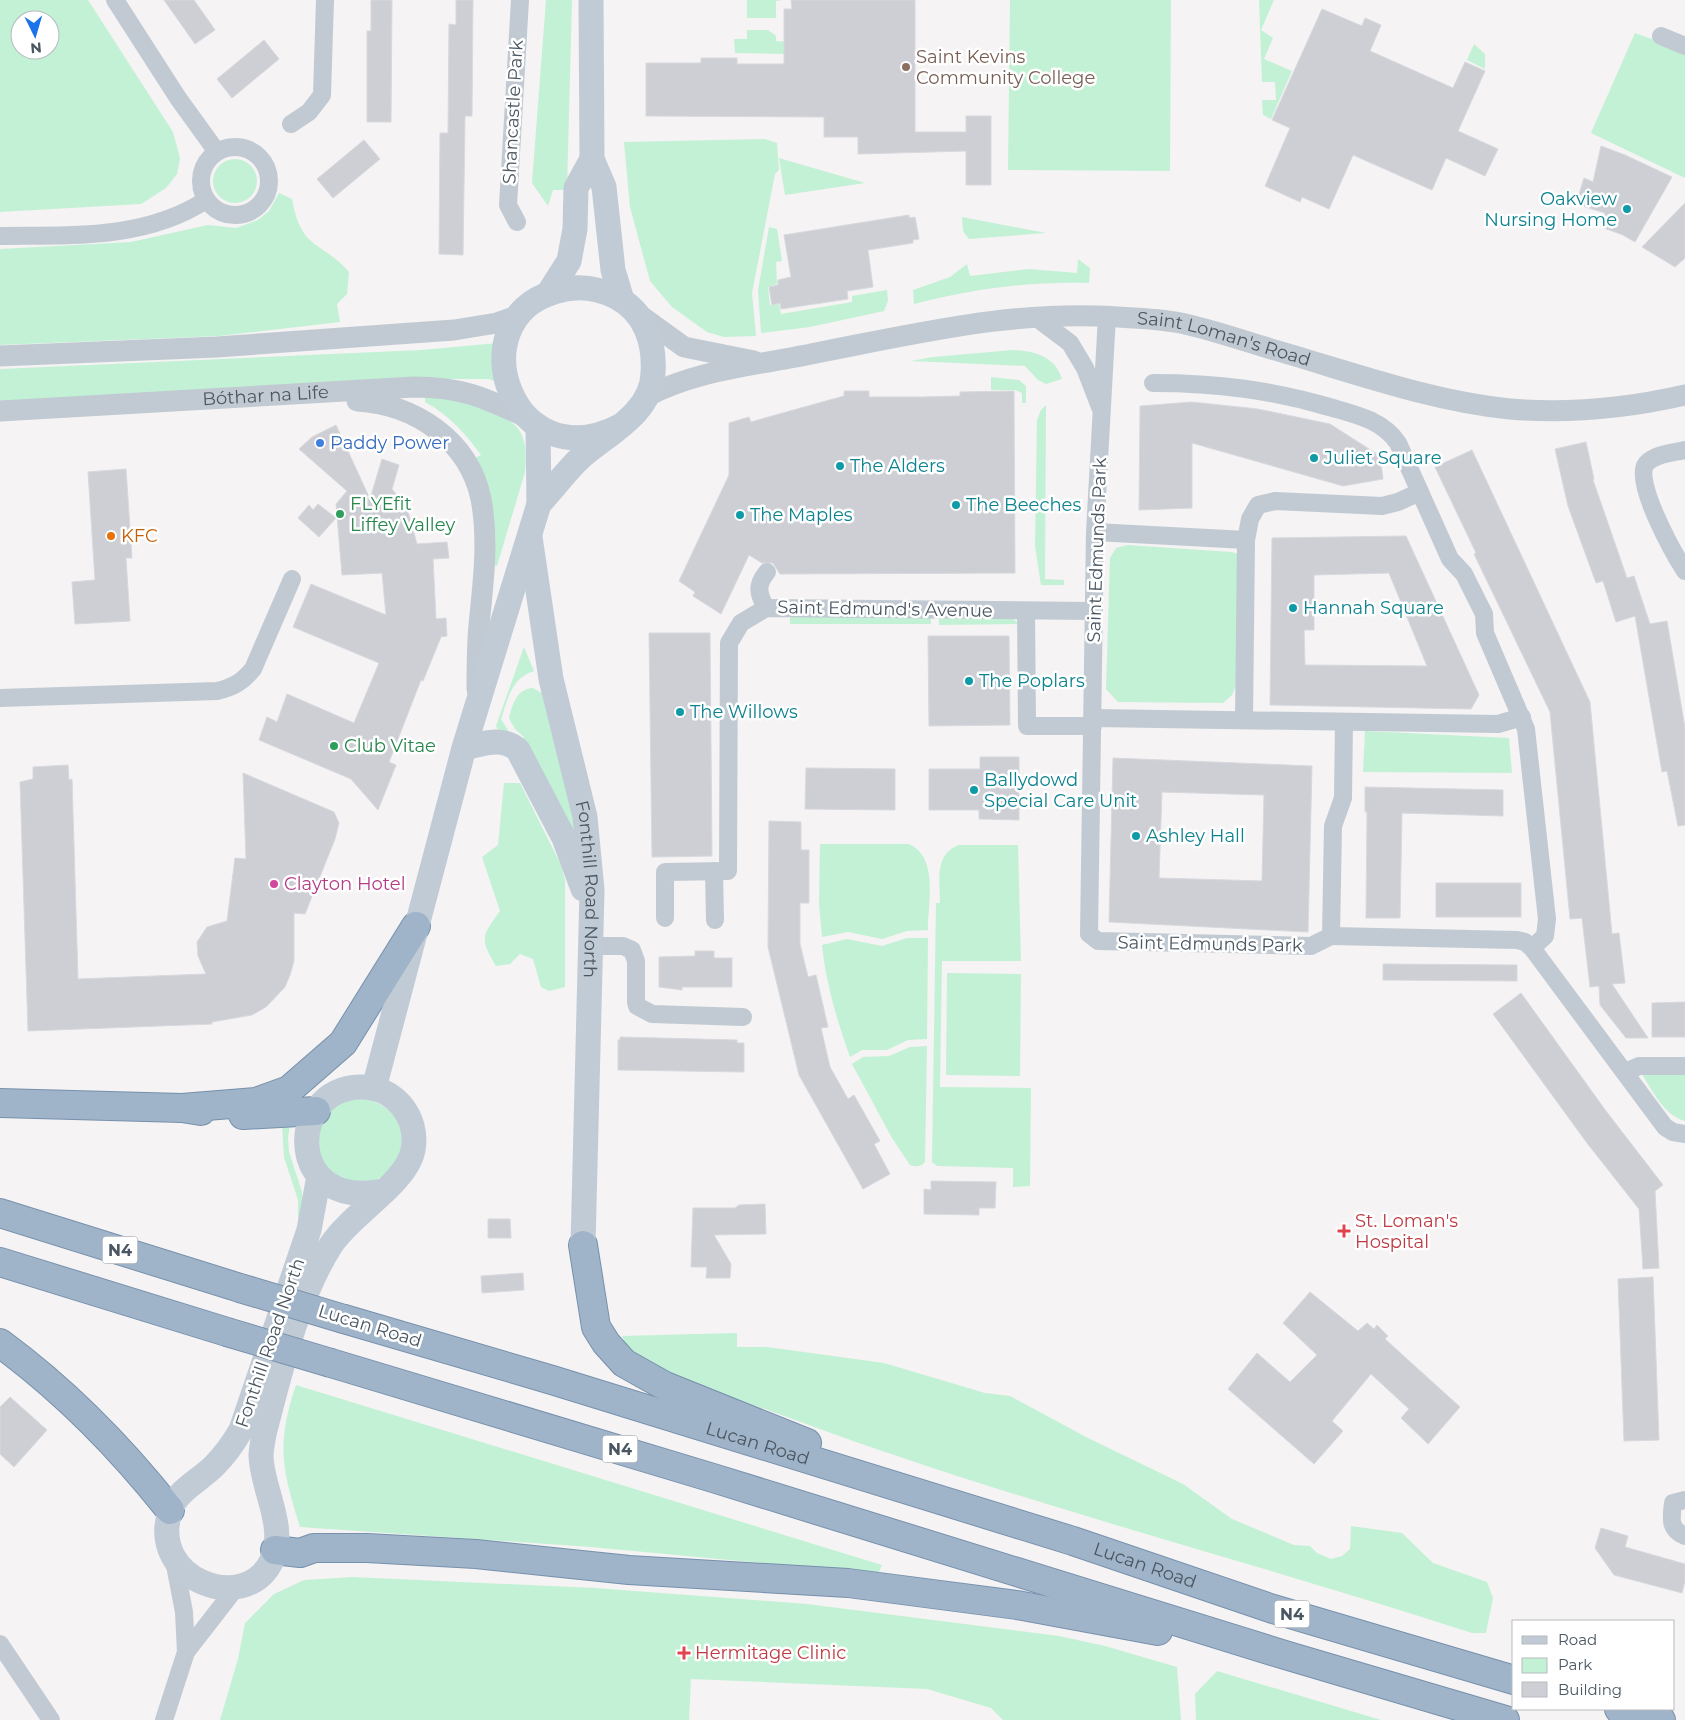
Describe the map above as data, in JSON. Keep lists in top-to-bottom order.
{
  "streets": {
    "highway": ["N4", "Lucan Road"],
    "main road": ["Fonthill Road North"],
    "street": [
      "Shancastle Park",
      "Saint Loman's Road",
      "Bóthar na Life",
      "Saint Edmunds Park",
      "Saint Edmund's Avenue"
    ]
  },
  "crossings": [
    ["Saint Loman's Road", "Bóthar na Life"],
    ["Saint Loman's Road", "Saint Edmunds Park"],
    ["Saint Loman's Road", "Fonthill Road North"],
    ["Bóthar na Life", "Fonthill Road North"],
    ["Saint Edmunds Park", "Saint Edmund's Avenue"]
  ],
  "places": {
    "other": [
      "Saint Kevins Community College",
      "Oakview Nursing Home",
      "Paddy Power",
      "Juliet Square",
      "The Alders",
      "The Beeches",
      "FLYEfit Liffey Valley",
      "The Maples",
      "KFC",
      "Hannah Square",
      "The Poplars",
      "The Willows",
      "Club Vitae",
      "Ballydowd Special Care Unit",
      "Ashley Hall",
      "Clayton Hotel"
    ],
    "health": ["St. Loman's Hospital", "Hermitage Clinic"]
  },
  "legend": ["Road", "Park", "Building"],
  "north": "bottom"
}
